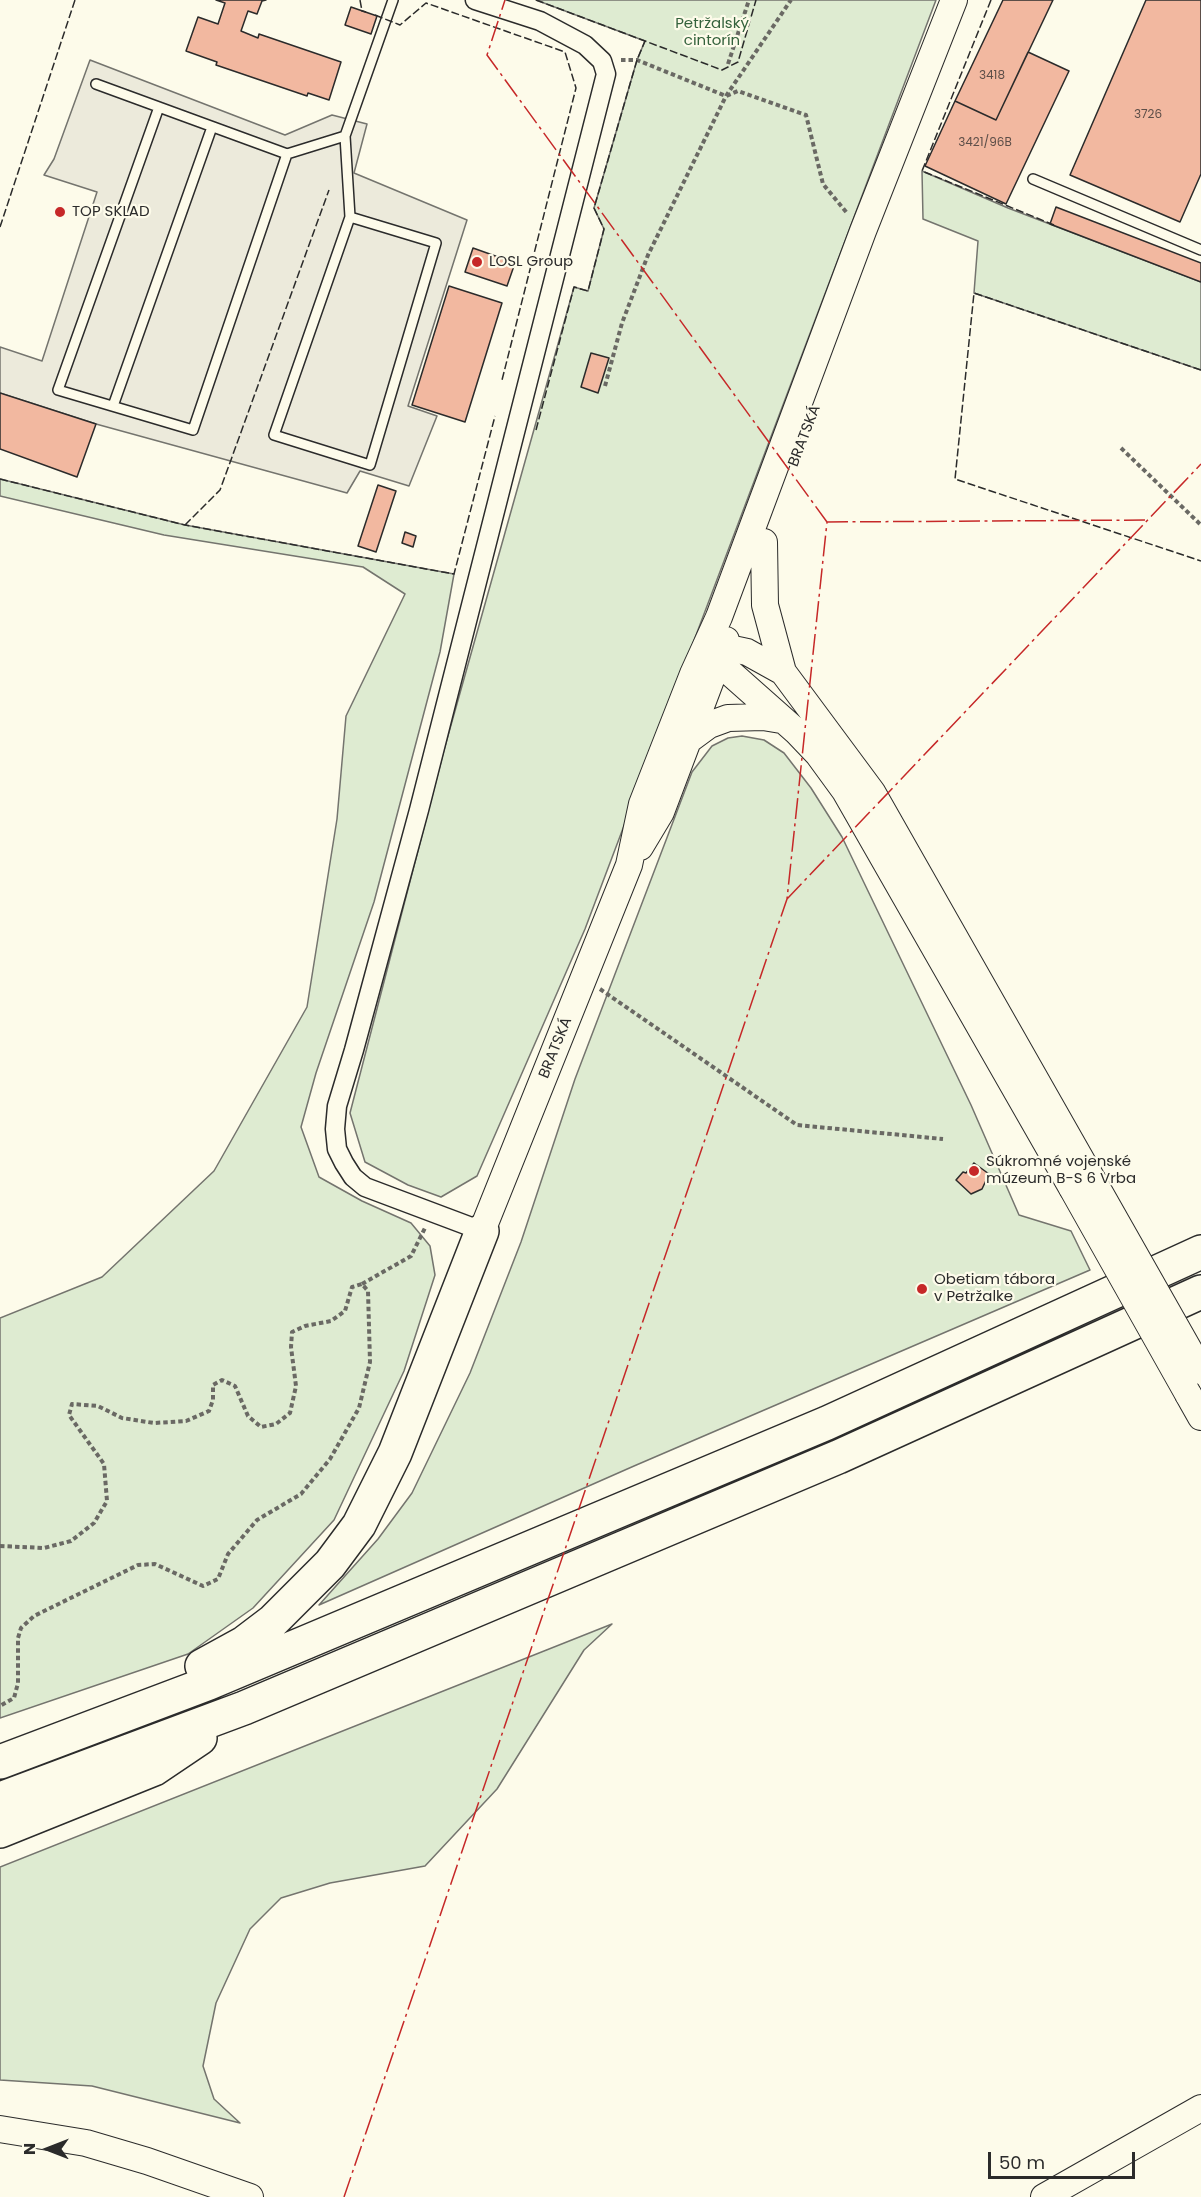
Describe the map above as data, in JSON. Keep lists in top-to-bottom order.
{
  "streets": {
    "main road": ["BRATSKÁ"]
  },
  "parks": ["Petržalský cintorín"],
  "places": [
    "TOP SKLAD",
    "LOSL Group",
    "Súkromné vojenské múzeum B-S 6 Vrba",
    "Obetiam tábora v Petržalke"
  ],
  "house_numbers": ["3418", "3726", "3421/96B"],
  "scale_bar": "50 m",
  "north": "left"
}
